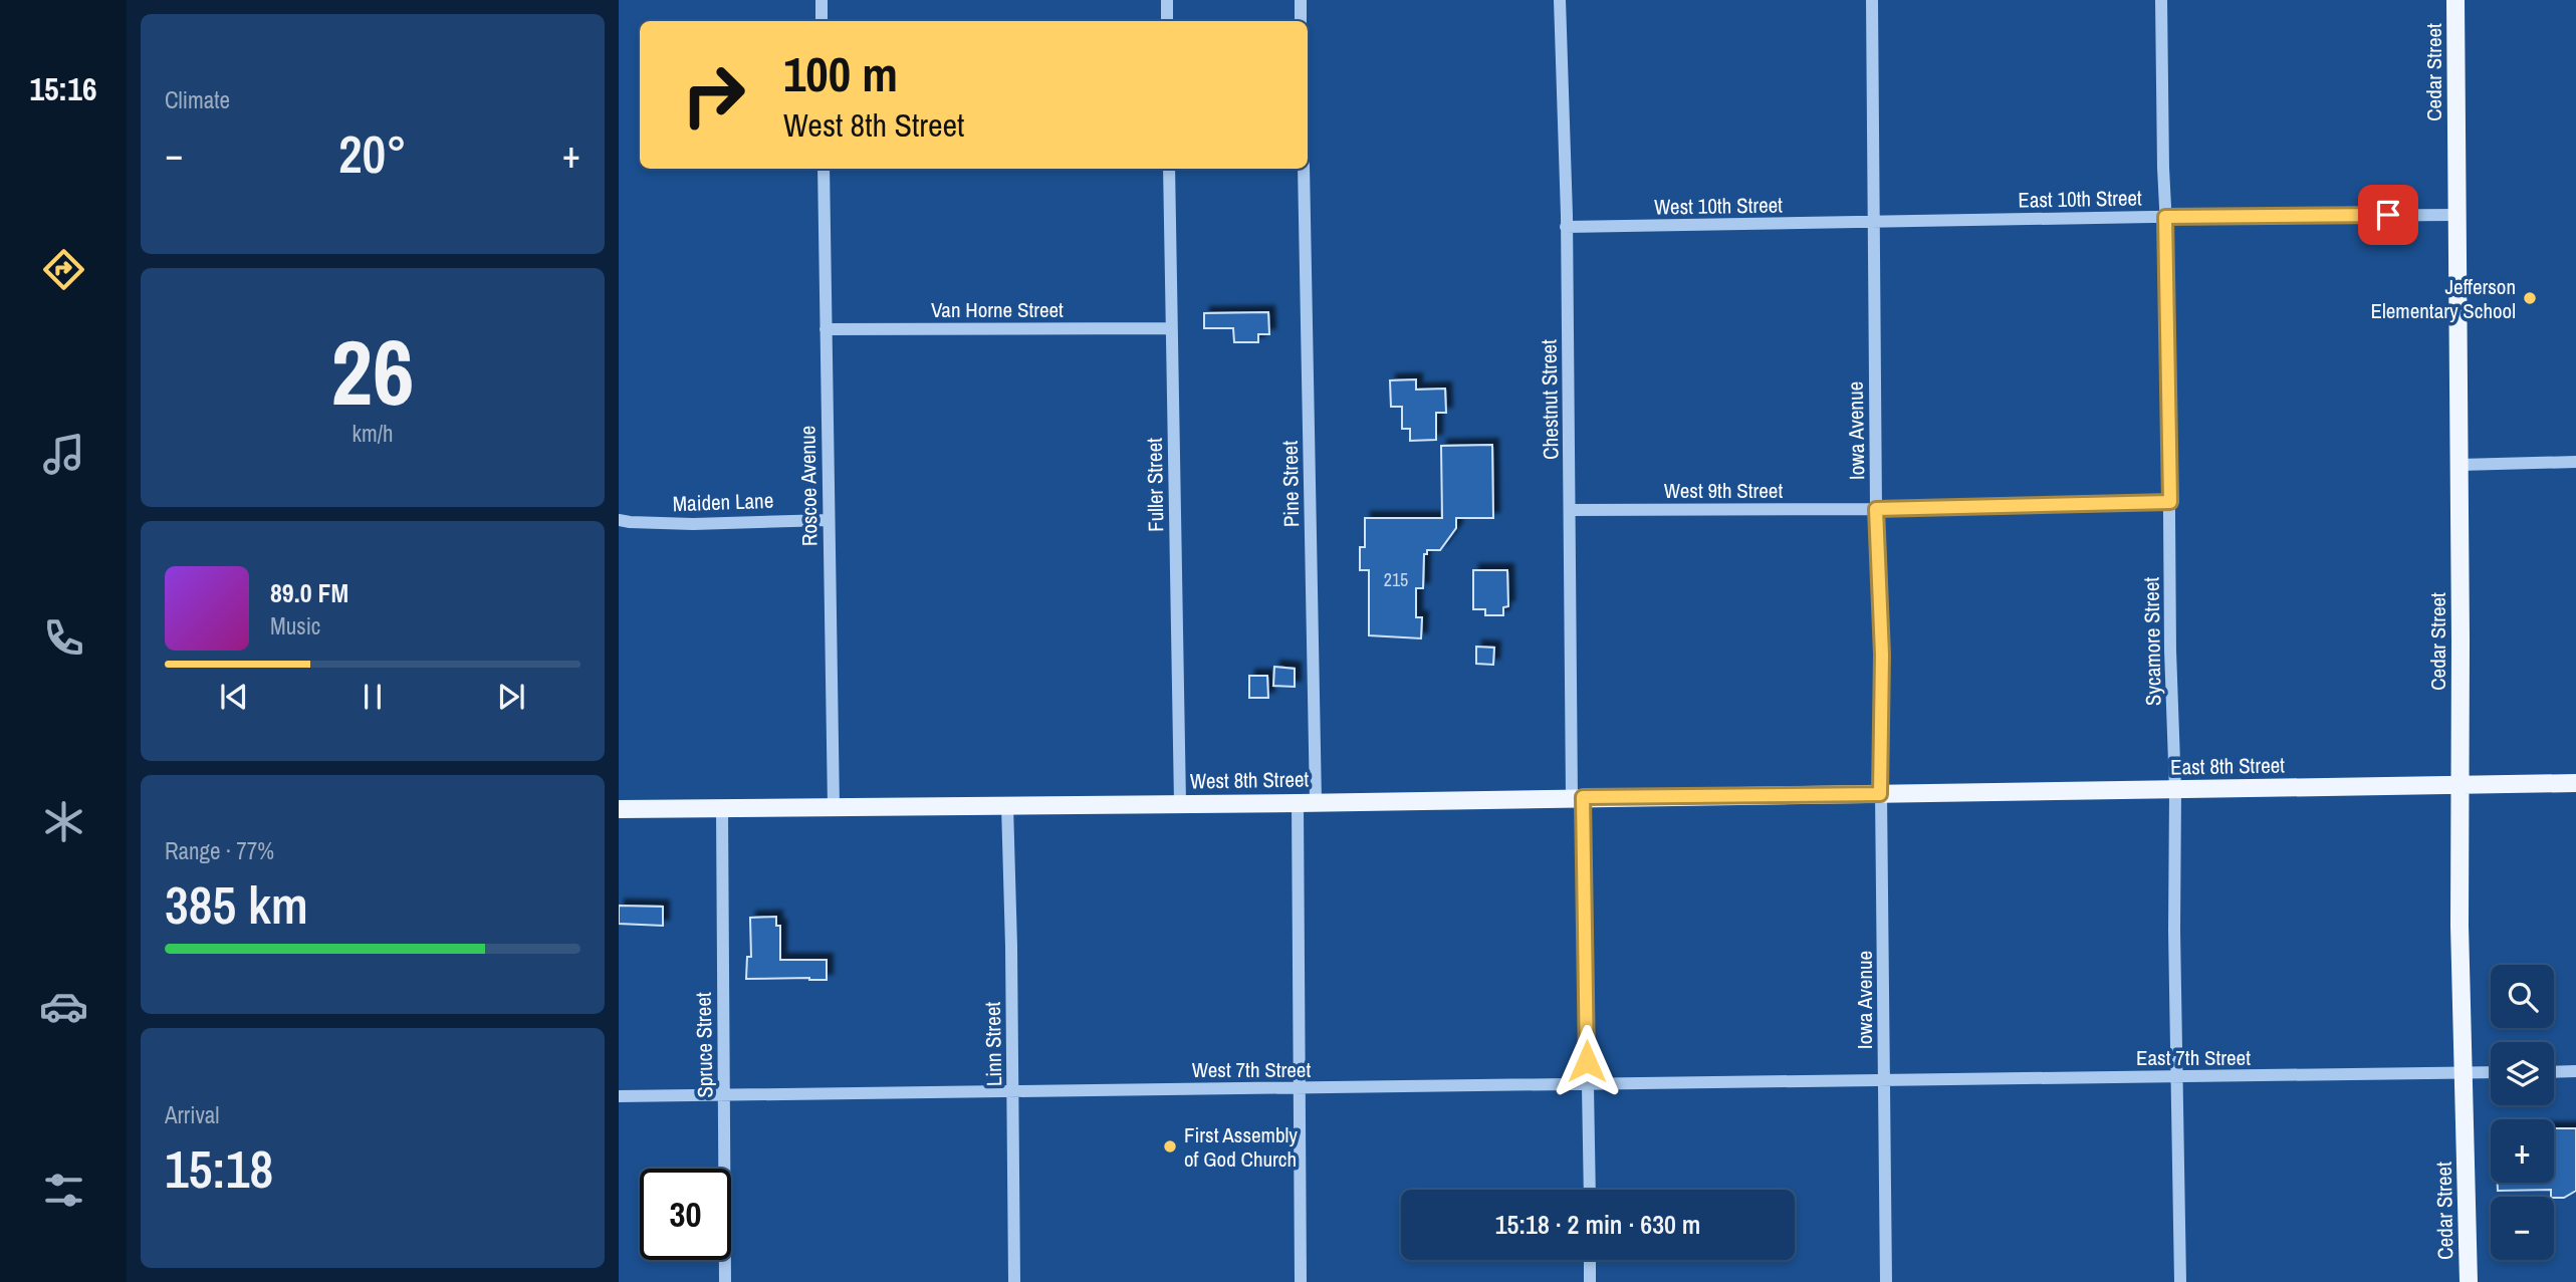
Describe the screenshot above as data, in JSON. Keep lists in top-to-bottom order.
{
  "streets": {
    "main road": ["Cedar Street", "East 8th Street", "West 8th Street"],
    "street": [
      "East 10th Street",
      "West 10th Street",
      "Van Horne Street",
      "Chestnut Street",
      "Iowa Avenue",
      "Pine Street",
      "Fuller Street",
      "Roscoe Avenue",
      "West 9th Street",
      "Maiden Lane",
      "Sycamore Street",
      "Linn Street",
      "Spruce Street",
      "East 7th Street",
      "West 7th Street"
    ]
  },
  "crossings": [
    ["Cedar Street", "East 10th Street"],
    ["Cedar Street", "East 8th Street"],
    ["Cedar Street", "East 7th Street"],
    ["East 10th Street", "West 10th Street"],
    ["East 10th Street", "Iowa Avenue"],
    ["East 10th Street", "Sycamore Street"],
    ["West 10th Street", "Chestnut Street"],
    ["West 10th Street", "Iowa Avenue"],
    ["Van Horne Street", "Fuller Street"],
    ["Van Horne Street", "Roscoe Avenue"],
    ["Chestnut Street", "West 9th Street"],
    ["Chestnut Street", "West 8th Street"],
    ["Chestnut Street", "West 7th Street"],
    ["Iowa Avenue", "West 9th Street"],
    ["Iowa Avenue", "East 8th Street"],
    ["Iowa Avenue", "West 8th Street"],
    ["Iowa Avenue", "East 7th Street"],
    ["Iowa Avenue", "West 7th Street"],
    ["Pine Street", "West 8th Street"],
    ["Pine Street", "West 7th Street"],
    ["Fuller Street", "West 8th Street"],
    ["Roscoe Avenue", "Maiden Lane"],
    ["Roscoe Avenue", "West 8th Street"],
    ["West 9th Street", "Sycamore Street"],
    ["Sycamore Street", "East 8th Street"],
    ["Sycamore Street", "East 7th Street"],
    ["East 8th Street", "West 8th Street"],
    ["West 8th Street", "Linn Street"],
    ["West 8th Street", "Spruce Street"],
    ["Linn Street", "West 7th Street"],
    ["Spruce Street", "West 7th Street"],
    ["East 7th Street", "West 7th Street"]
  ],
  "places": ["Jefferson Elementary School", "First Assembly of God Church"],
  "house_numbers": ["215"],
  "page": {
    "tabs": "15:16",
    "tile": [
      "Climate",
      ["26", "km/h"],
      ["Range · 77%", "385 km"],
      ["Arrival", "15:18"]
    ],
    "turn": ["100 m", "West 8th Street"],
    "heat": ["−", "20°", "+"],
    "song": ["89.0 FM", "Music"],
    "map_buttons": ["+", "−"],
    "limit": "30",
    "trip": "15:18 · 2 min · 630 m"
  }
}
